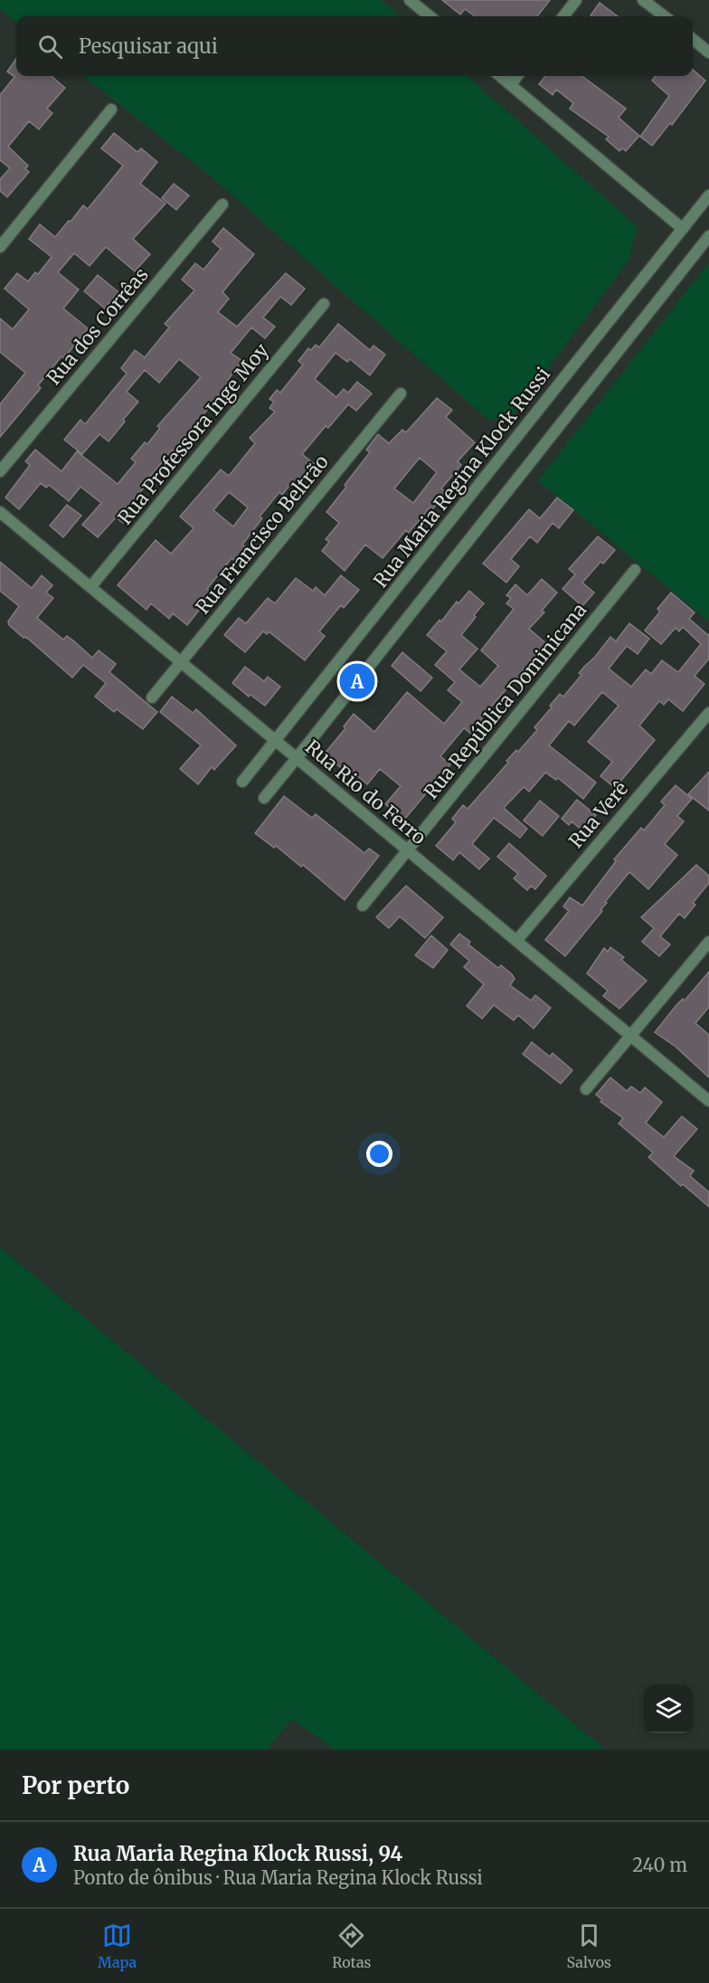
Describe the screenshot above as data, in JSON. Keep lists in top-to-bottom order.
{
  "streets": {
    "street": [
      "Rua dos Corrêas",
      "Rua Professora Inge Moy",
      "Rua Maria Regina Klock Russi",
      "Rua Francisco Beltrão",
      "Rua República Dominicana",
      "Rua Rio do Ferro",
      "Rua Verê"
    ]
  },
  "crossings": [
    ["Rua Professora Inge Moy", "Rua Rio do Ferro"],
    ["Rua Maria Regina Klock Russi", "Rua Rio do Ferro"],
    ["Rua Francisco Beltrão", "Rua Rio do Ferro"],
    ["Rua República Dominicana", "Rua Rio do Ferro"],
    ["Rua Rio do Ferro", "Rua Verê"]
  ],
  "page": {
    "search": "Pesquisar aqui",
    "pins": "A",
    "heading": "Por perto",
    "list": [
      {
        "mark": "A",
        "name": "Rua Maria Regina Klock Russi, 94",
        "note": "Ponto de ônibus · Rua Maria Regina Klock Russi",
        "value": "240 m"
      }
    ],
    "nav": ["Mapa", "Rotas", "Salvos"]
  }
}
